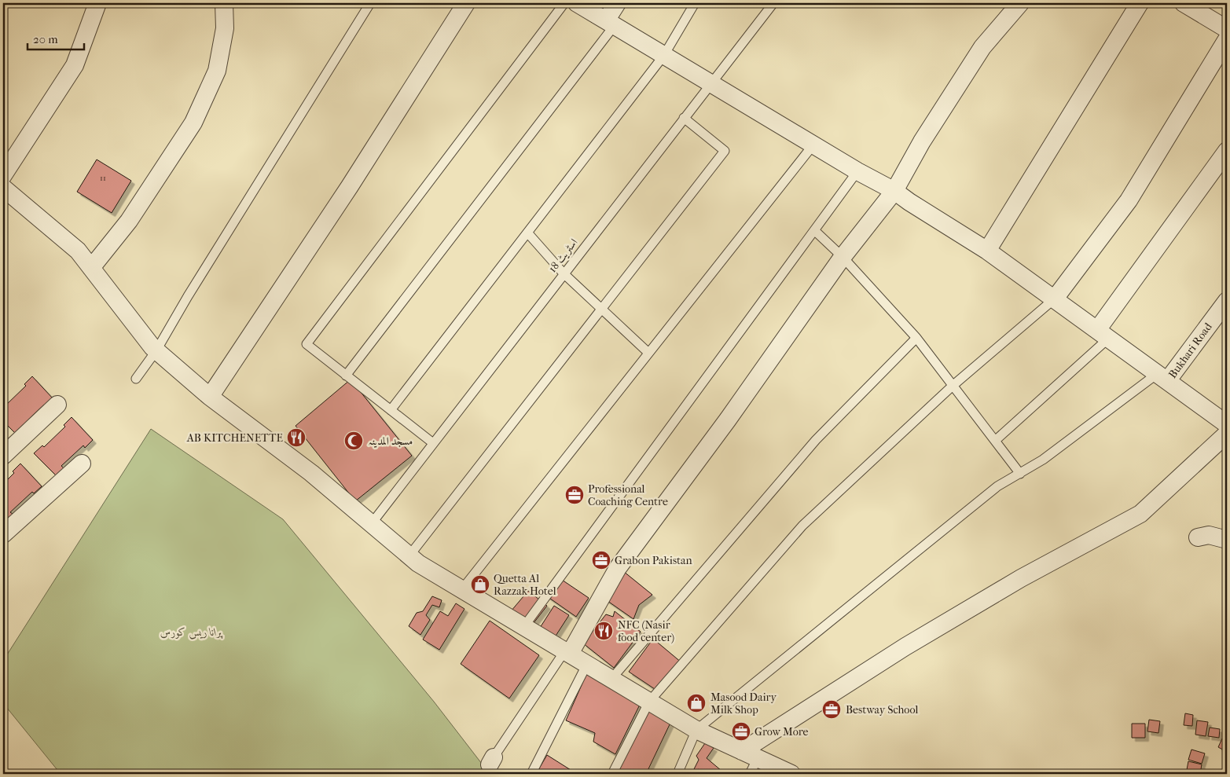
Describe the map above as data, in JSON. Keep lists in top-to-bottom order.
{
  "streets": {
    "street": ["Bukhari Road"],
    "lane": ["اسٹریٹ 18"]
  },
  "parks": ["پرانا ریس کورس"],
  "places": {
    "restaurant": ["AB KITCHENETTE", "NFC (Nasir food center)"],
    "mosque": ["مسجد المدینہ"],
    "office": [
      "Professional Coaching Centre",
      "Grabon Pakistan",
      "Bestway School",
      "Grow More"
    ],
    "shop": ["Quetta Al Razzak Hotel", "Masood Dairy Milk Shop"]
  },
  "house_numbers": ["11"],
  "scale_bar": "20 m"
}
